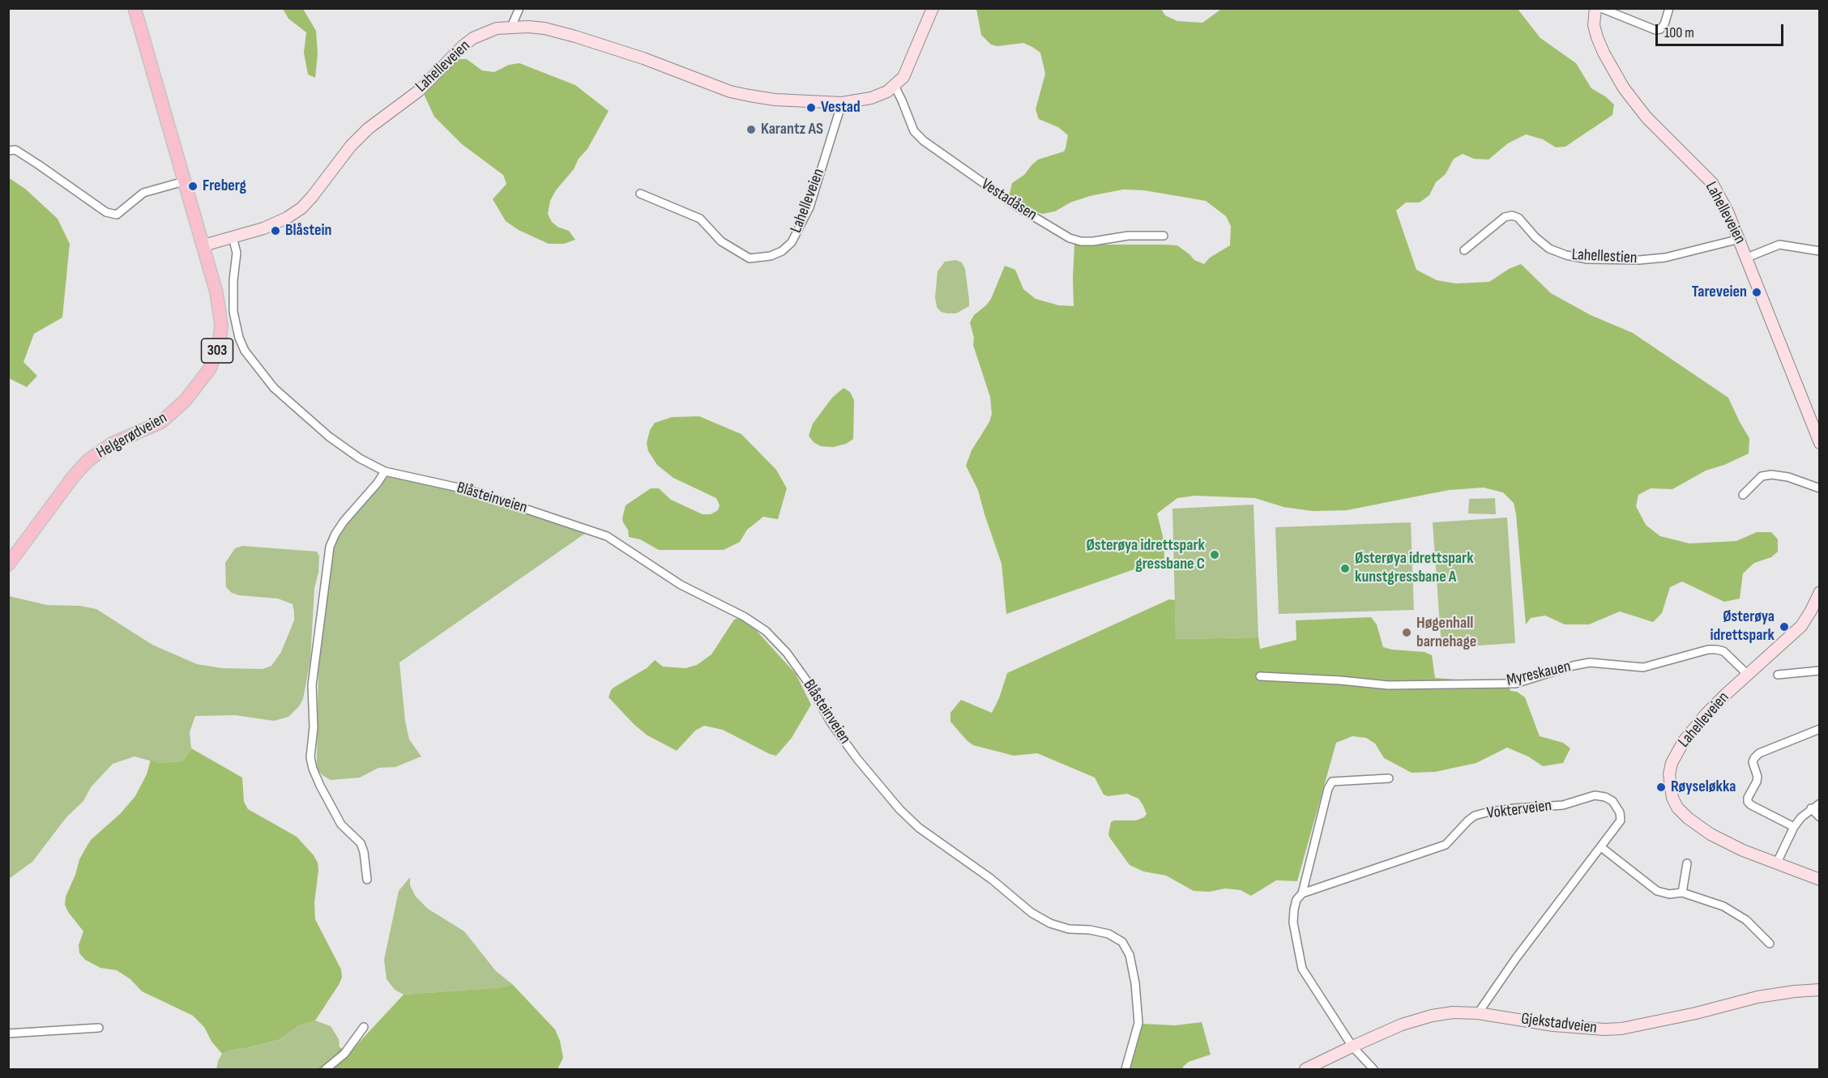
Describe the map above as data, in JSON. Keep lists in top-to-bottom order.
{
  "streets": {
    "main road": ["303", "Helgerødveien"],
    "street": [
      "Lahelleveien",
      "Vestadåsen",
      "Lahellestien",
      "Blåsteinveien",
      "Myreskauen",
      "Vokterveien",
      "Gjekstadveien"
    ]
  },
  "crossings": [
    ["Lahelleveien", "Vestadåsen"],
    ["Lahelleveien", "Lahellestien"],
    ["Lahelleveien", "Helgerødveien"],
    ["Lahelleveien", "Blåsteinveien"],
    ["Lahelleveien", "Myreskauen"],
    ["Vokterveien", "Gjekstadveien"]
  ],
  "places": [
    "Vestad",
    "Karantz AS",
    "Freberg",
    "Blåstein",
    "Tareveien",
    "Østerøya idrettspark gressbane C",
    "Østerøya idrettspark kunstgressbane A",
    "Østerøya idrettspark",
    "Høgenhall barnehage",
    "Røyseløkka"
  ],
  "scale_bar": "100 m"
}
